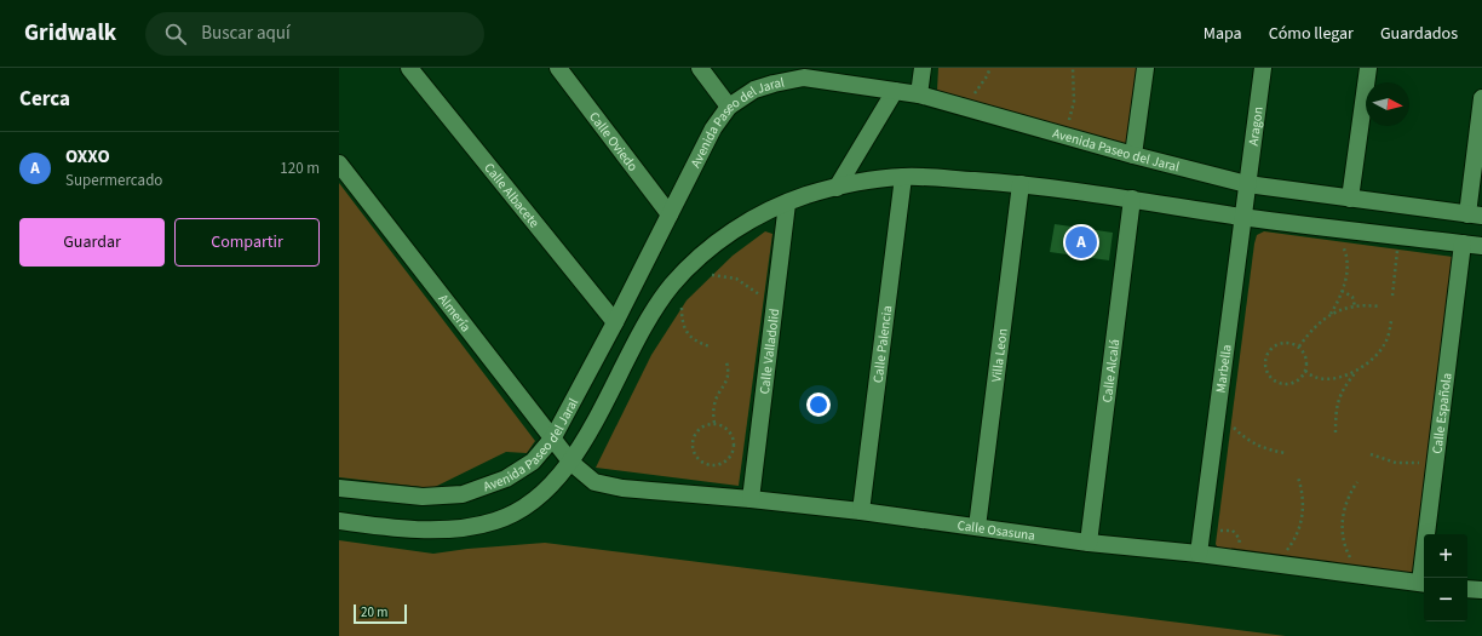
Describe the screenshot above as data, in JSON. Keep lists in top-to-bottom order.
{
  "streets": {
    "street": [
      "Avenida Paseo del Jaral",
      "Aragon",
      "Calle Oviedo",
      "Calle Albacete",
      "Almería",
      "Calle Palencia",
      "Calle Valladolid",
      "Villa Leon",
      "Marbella",
      "Calle Alcalá",
      "Calle Española",
      "Calle Osasuna"
    ]
  },
  "crossings": [
    ["Avenida Paseo del Jaral", "Aragon"],
    ["Avenida Paseo del Jaral", "Calle Oviedo"],
    ["Avenida Paseo del Jaral", "Calle Albacete"],
    ["Avenida Paseo del Jaral", "Almería"],
    ["Avenida Paseo del Jaral", "Marbella"],
    ["Aragon", "Marbella"],
    ["Almería", "Calle Osasuna"],
    ["Calle Palencia", "Calle Osasuna"],
    ["Calle Valladolid", "Calle Osasuna"],
    ["Villa Leon", "Calle Osasuna"],
    ["Marbella", "Calle Osasuna"],
    ["Calle Alcalá", "Calle Osasuna"]
  ],
  "scale_bar": "20 m",
  "north": "right",
  "page": {
    "header": "Gridwalk",
    "search": "Buscar aquí",
    "nav": ["Mapa", "Cómo llegar", "Guardados"],
    "heading": "Cerca",
    "list": [
      {
        "mark": "A",
        "name": "OXXO",
        "note": "Supermercado",
        "value": "120 m"
      }
    ],
    "buttons": ["Guardar", "Compartir"],
    "pins": "A",
    "map_buttons": ["+", "−"],
    "scale": "20 m"
  }
}
